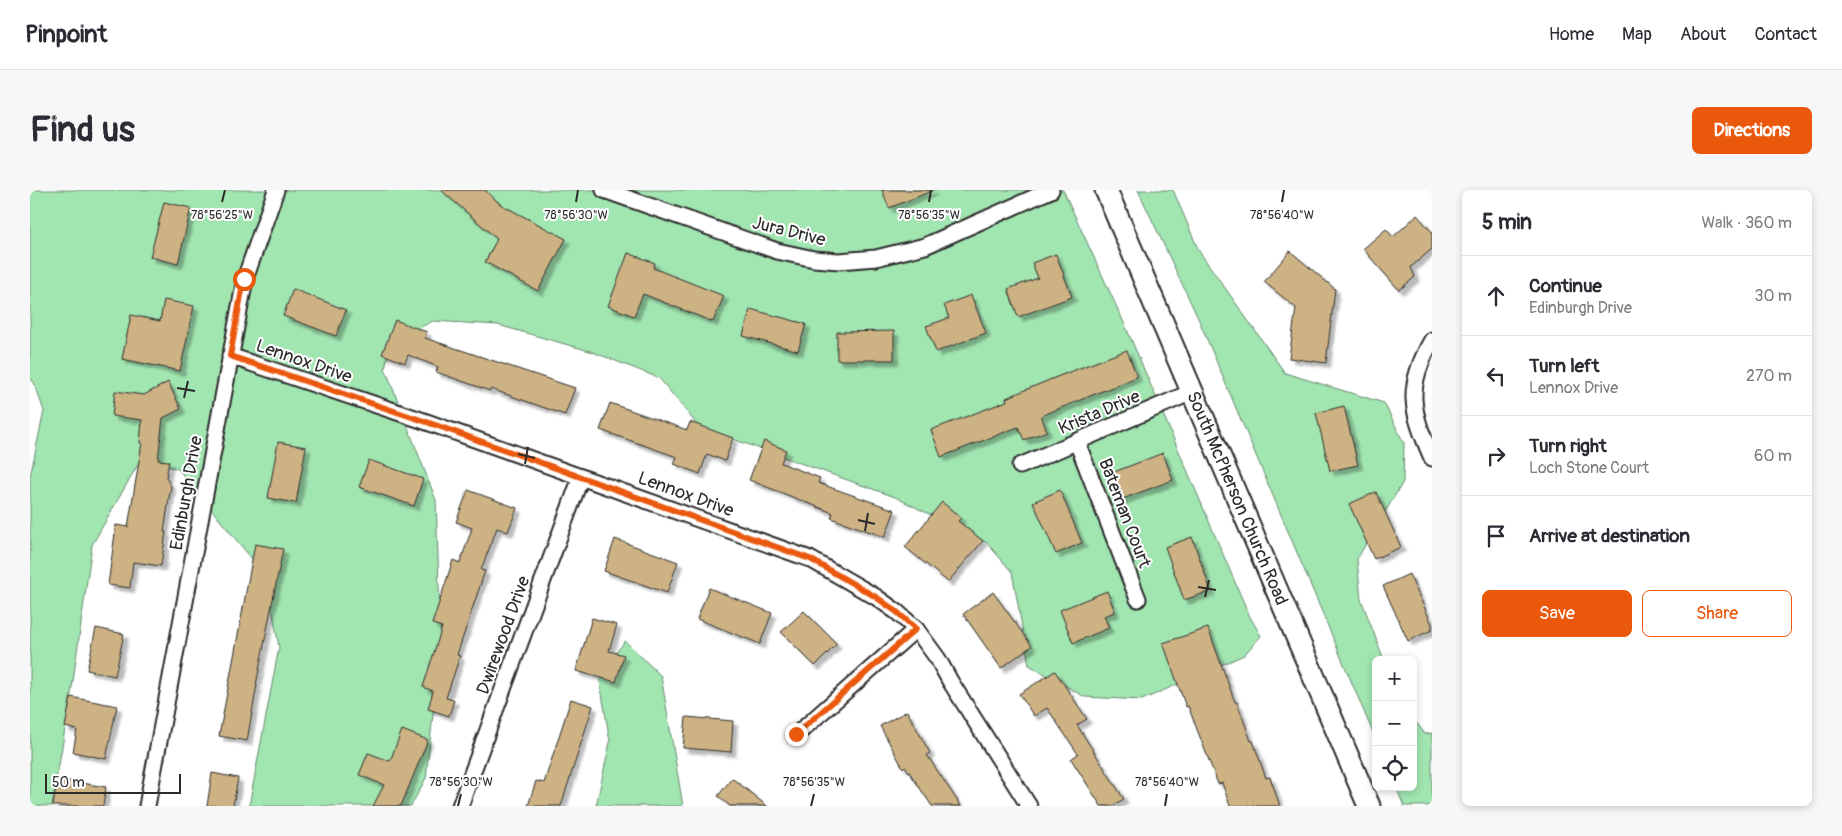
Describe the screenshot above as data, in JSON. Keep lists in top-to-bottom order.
{
  "streets": {
    "main road": ["South McPherson Church Road"],
    "street": [
      "Jura Drive",
      "Lennox Drive",
      "Krista Drive",
      "Edinburgh Drive",
      "Bateman Court",
      "Dwirewood Drive"
    ]
  },
  "crossings": [
    ["Lennox Drive", "Edinburgh Drive"],
    ["Lennox Drive", "Dwirewood Drive"],
    ["Krista Drive", "South McPherson Church Road"],
    ["Krista Drive", "Bateman Court"]
  ],
  "scale_bar": "50 m",
  "page": {
    "header": "Pinpoint",
    "nav": [
      "Home",
      "Map",
      "About",
      "Contact"
    ],
    "buttons": [
      "Directions",
      ["Save", "Share"]
    ],
    "title": "Find us",
    "heading": ["5 min", "Walk · 360 m"],
    "list": [
      ["Continue", "Edinburgh Drive", "30 m"],
      ["Turn left", "Lennox Drive", "270 m"],
      ["Turn right", "Loch Stone Court", "60 m"],
      "Arrive at destination"
    ],
    "map_buttons": ["+", "−"],
    "scale": "50 m"
  },
  "coordinates": [
    "78°56'25\"W",
    "78°56'30\"W",
    "78°56'35\"W",
    "78°56'40\"W"
  ]
}
